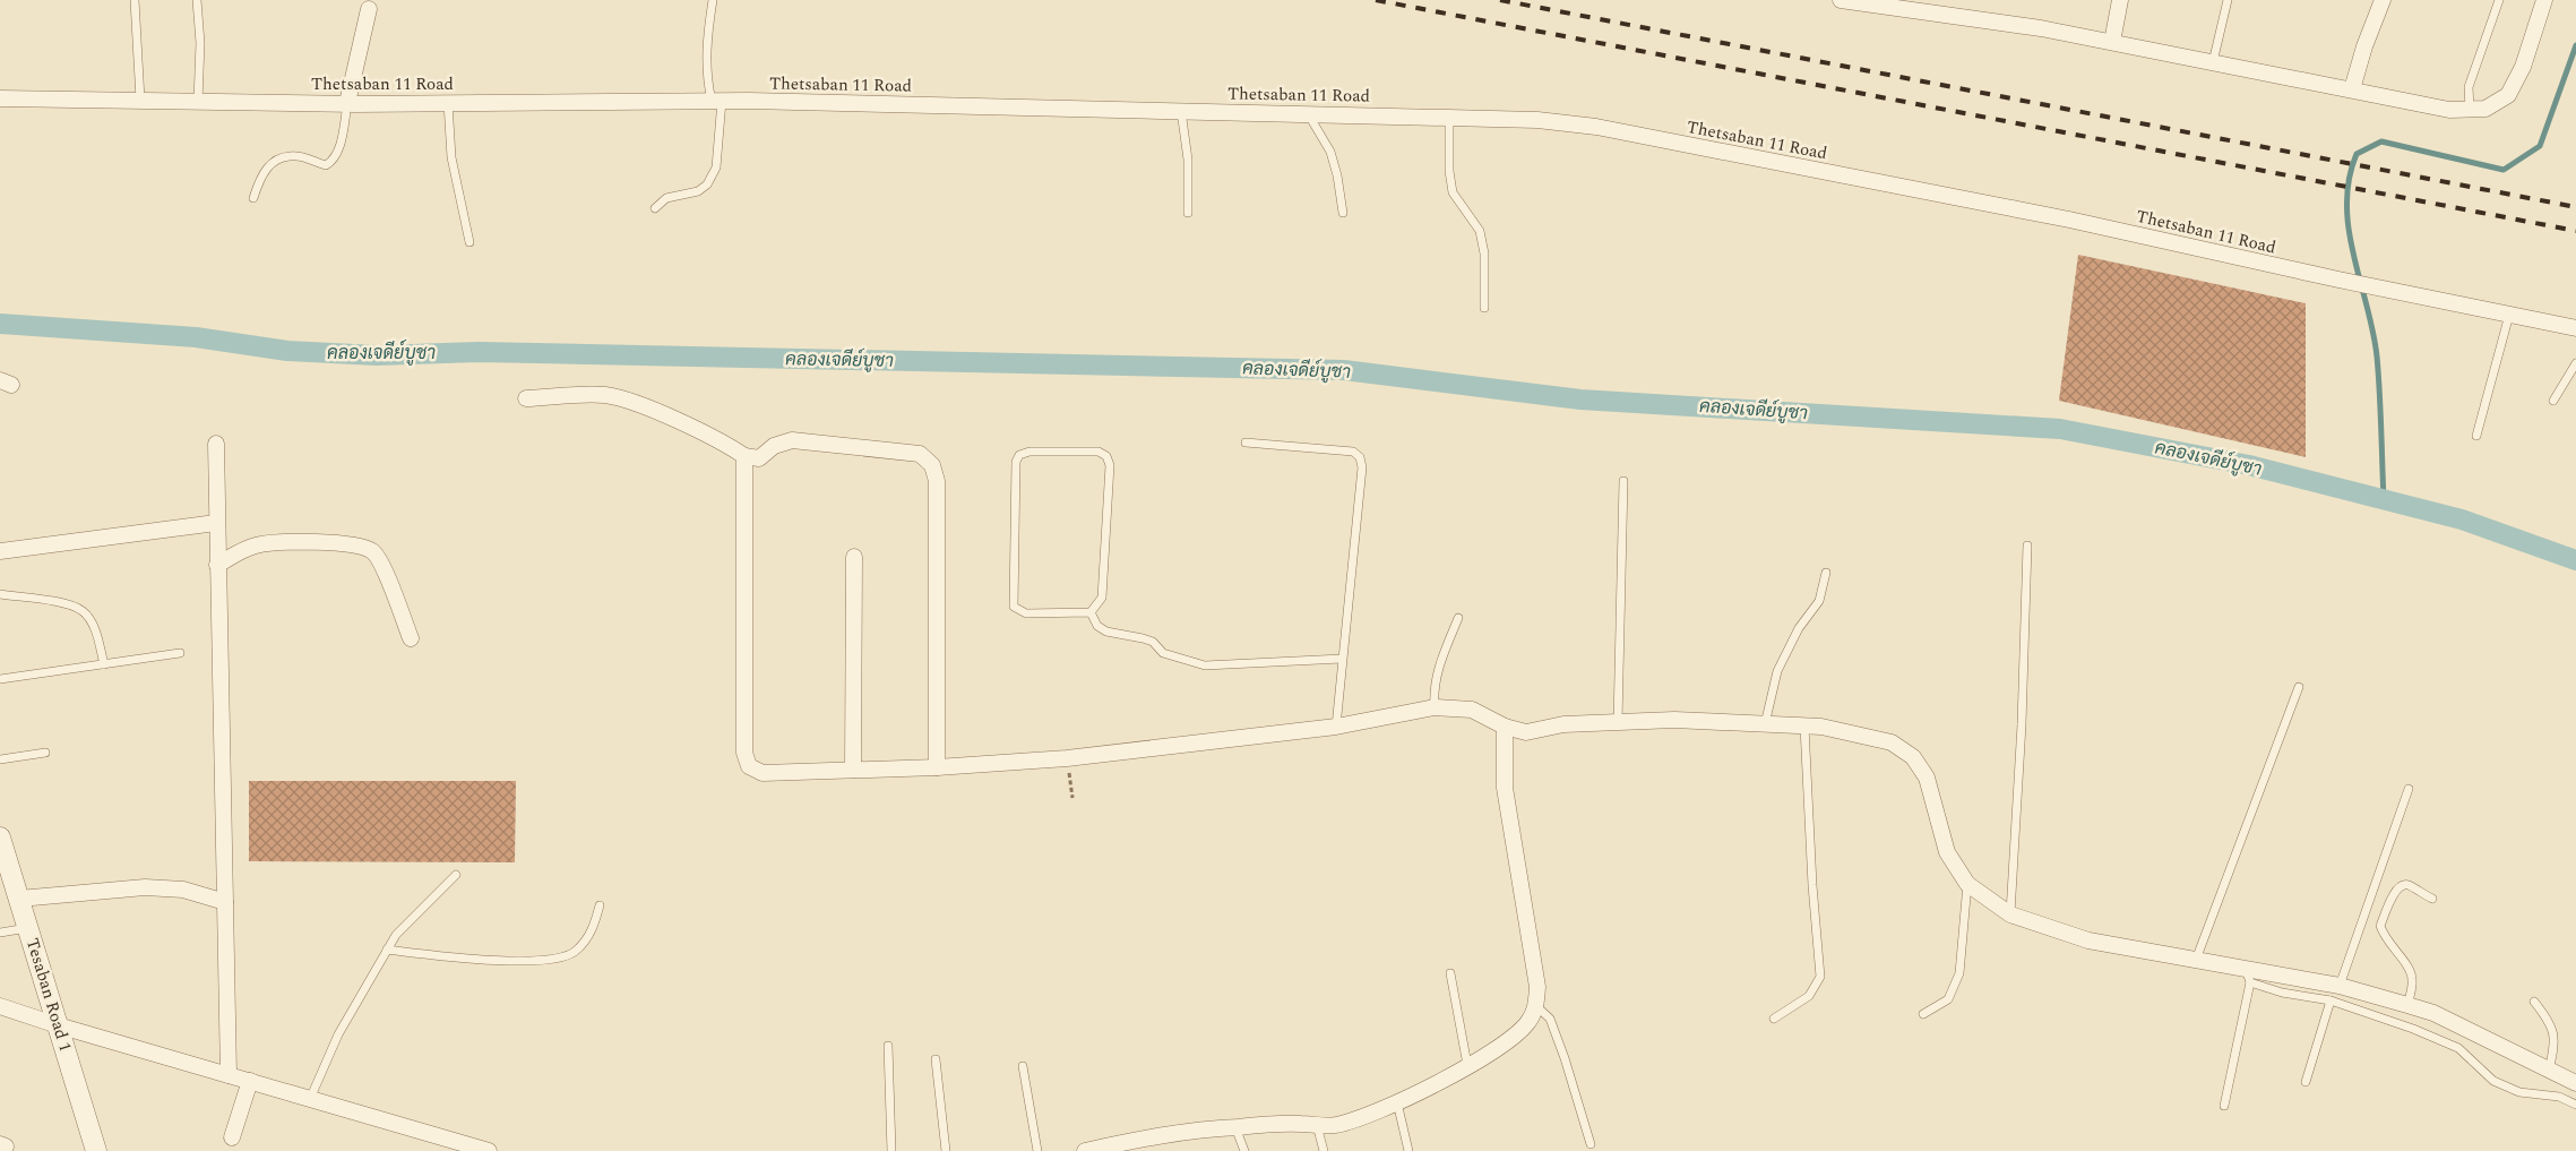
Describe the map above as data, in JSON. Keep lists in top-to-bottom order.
{
  "streets": {
    "street": ["Thetsaban 11 Road", "Tesaban Road 1"]
  },
  "water": ["คลองเจดีย์บูชา"]
}
